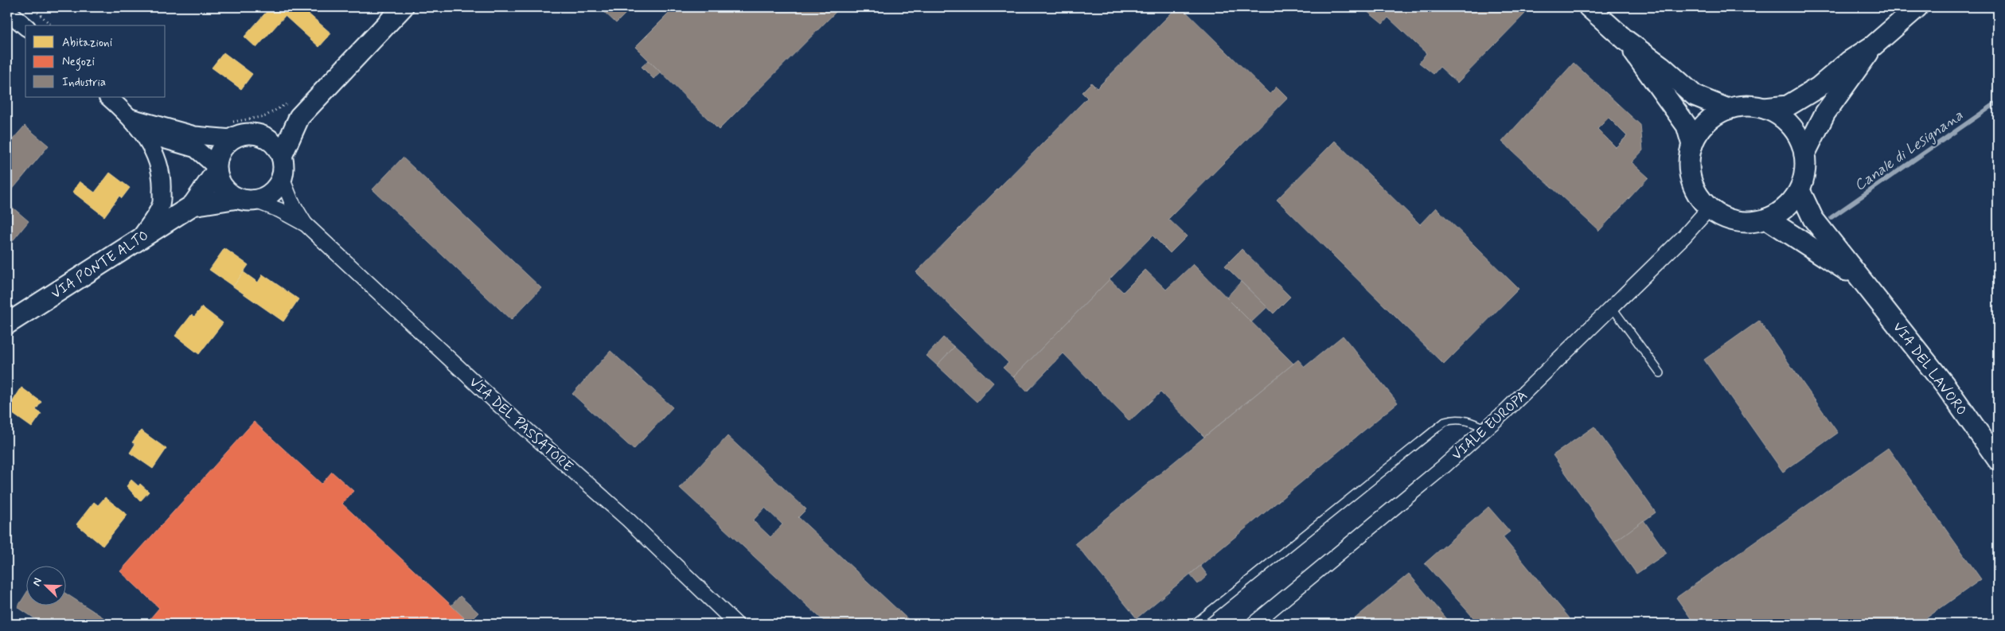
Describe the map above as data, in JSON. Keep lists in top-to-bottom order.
{
  "streets": {
    "main road": ["VIA PONTE ALTO", "VIA DEL LAVORO"],
    "street": ["VIA DEL PASSATORE", "VIALE EUROPA"]
  },
  "crossings": [
    ["VIA PONTE ALTO", "VIA DEL PASSATORE"],
    ["VIA DEL LAVORO", "VIALE EUROPA"]
  ],
  "water": ["Canale di Lesignana"],
  "legend": ["Abitazioni", "Negozi", "Industria"],
  "north": "top left"
}
